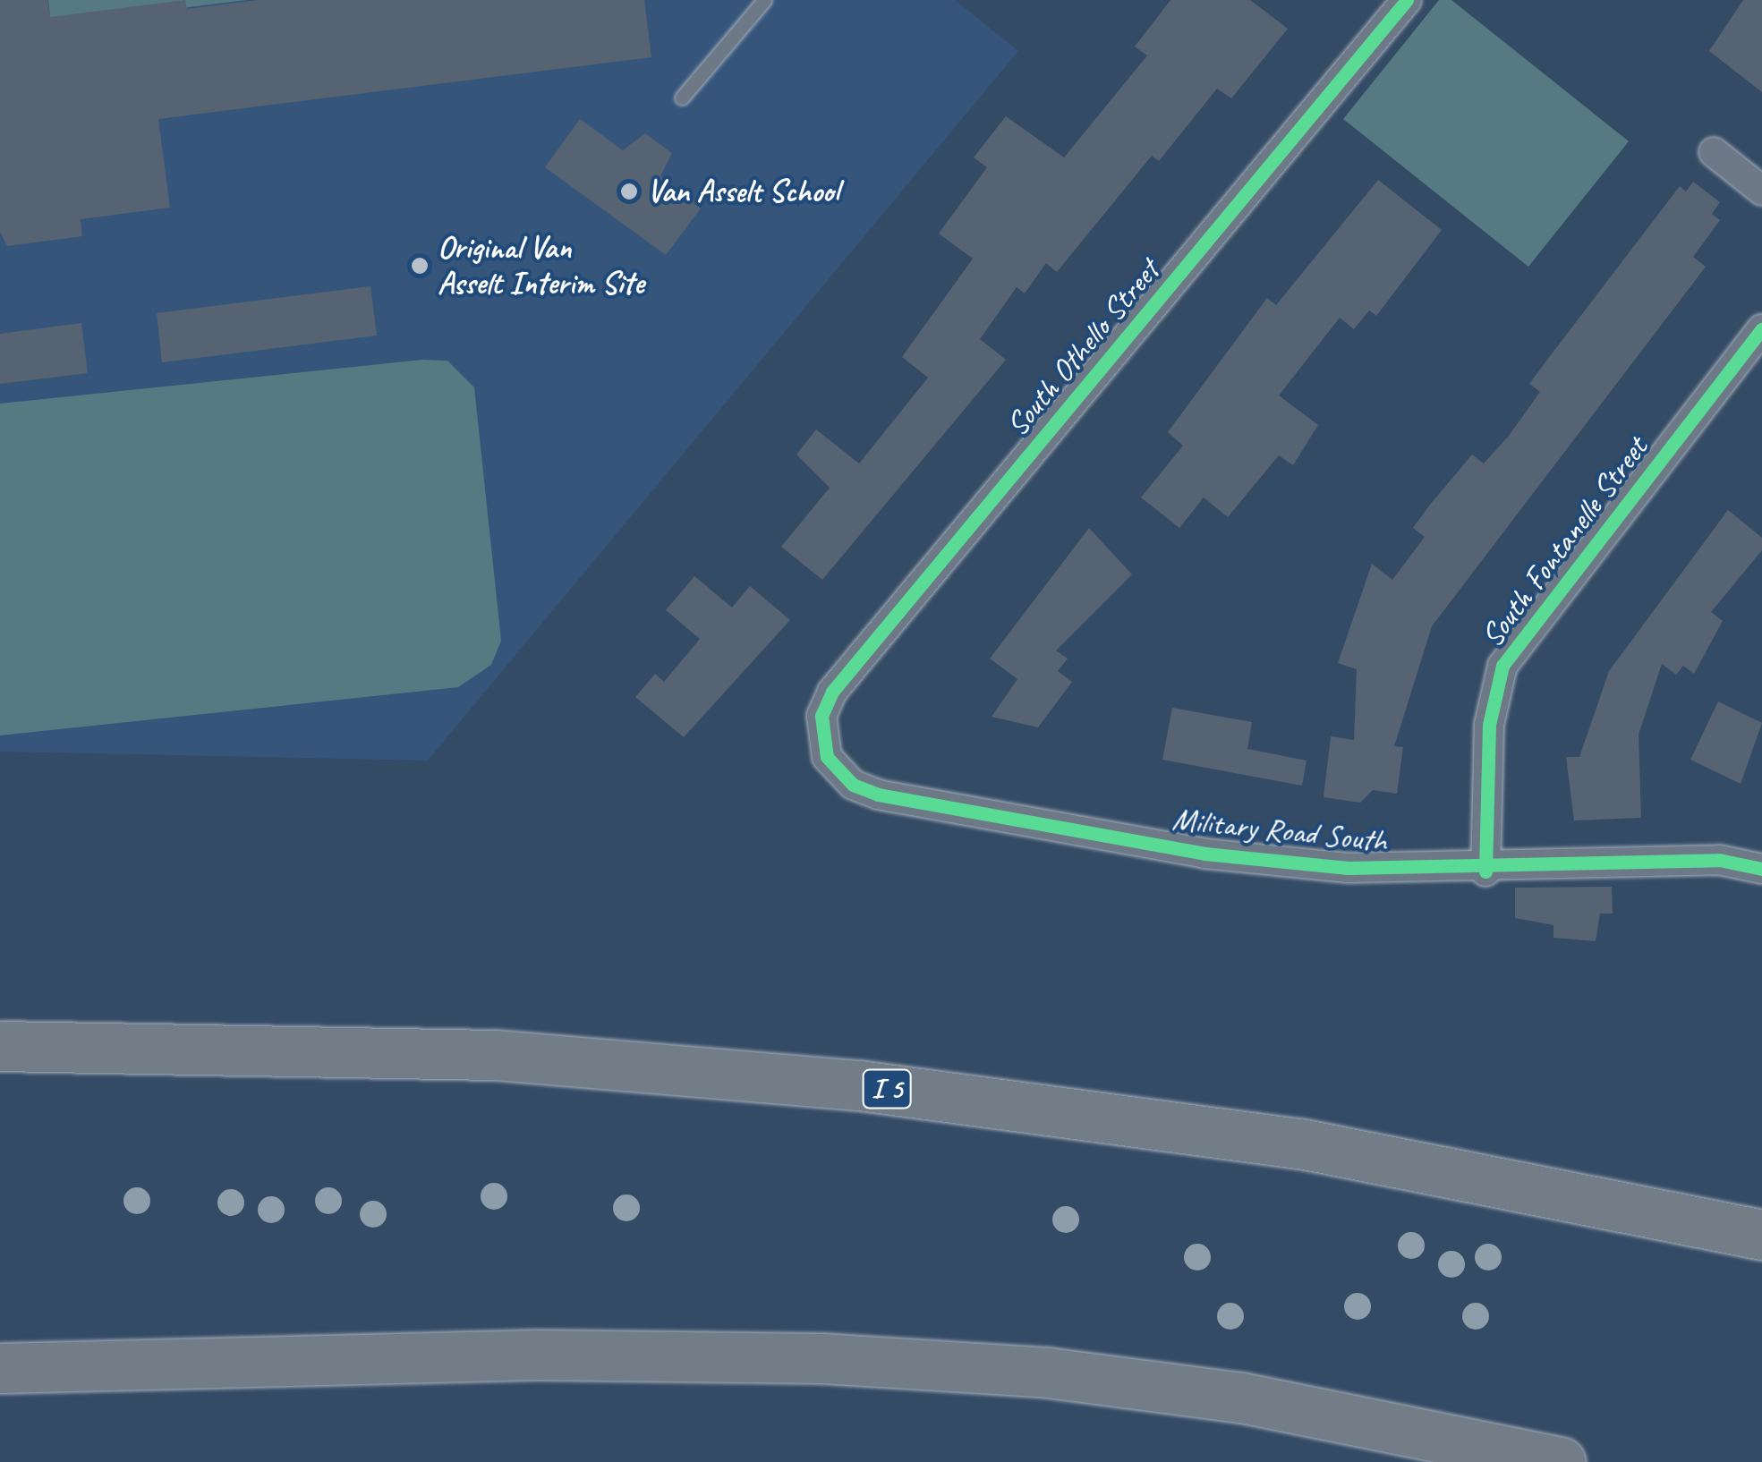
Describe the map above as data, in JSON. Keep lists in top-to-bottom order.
{
  "streets": {
    "highway": ["I 5"],
    "street": ["South Othello Street", "South Fontanelle Street", "Military Road South"]
  },
  "crossings": [
    ["South Othello Street", "Military Road South"],
    ["South Fontanelle Street", "Military Road South"]
  ],
  "places": ["Van Asselt School", "Original Van Asselt Interim Site"]
}
